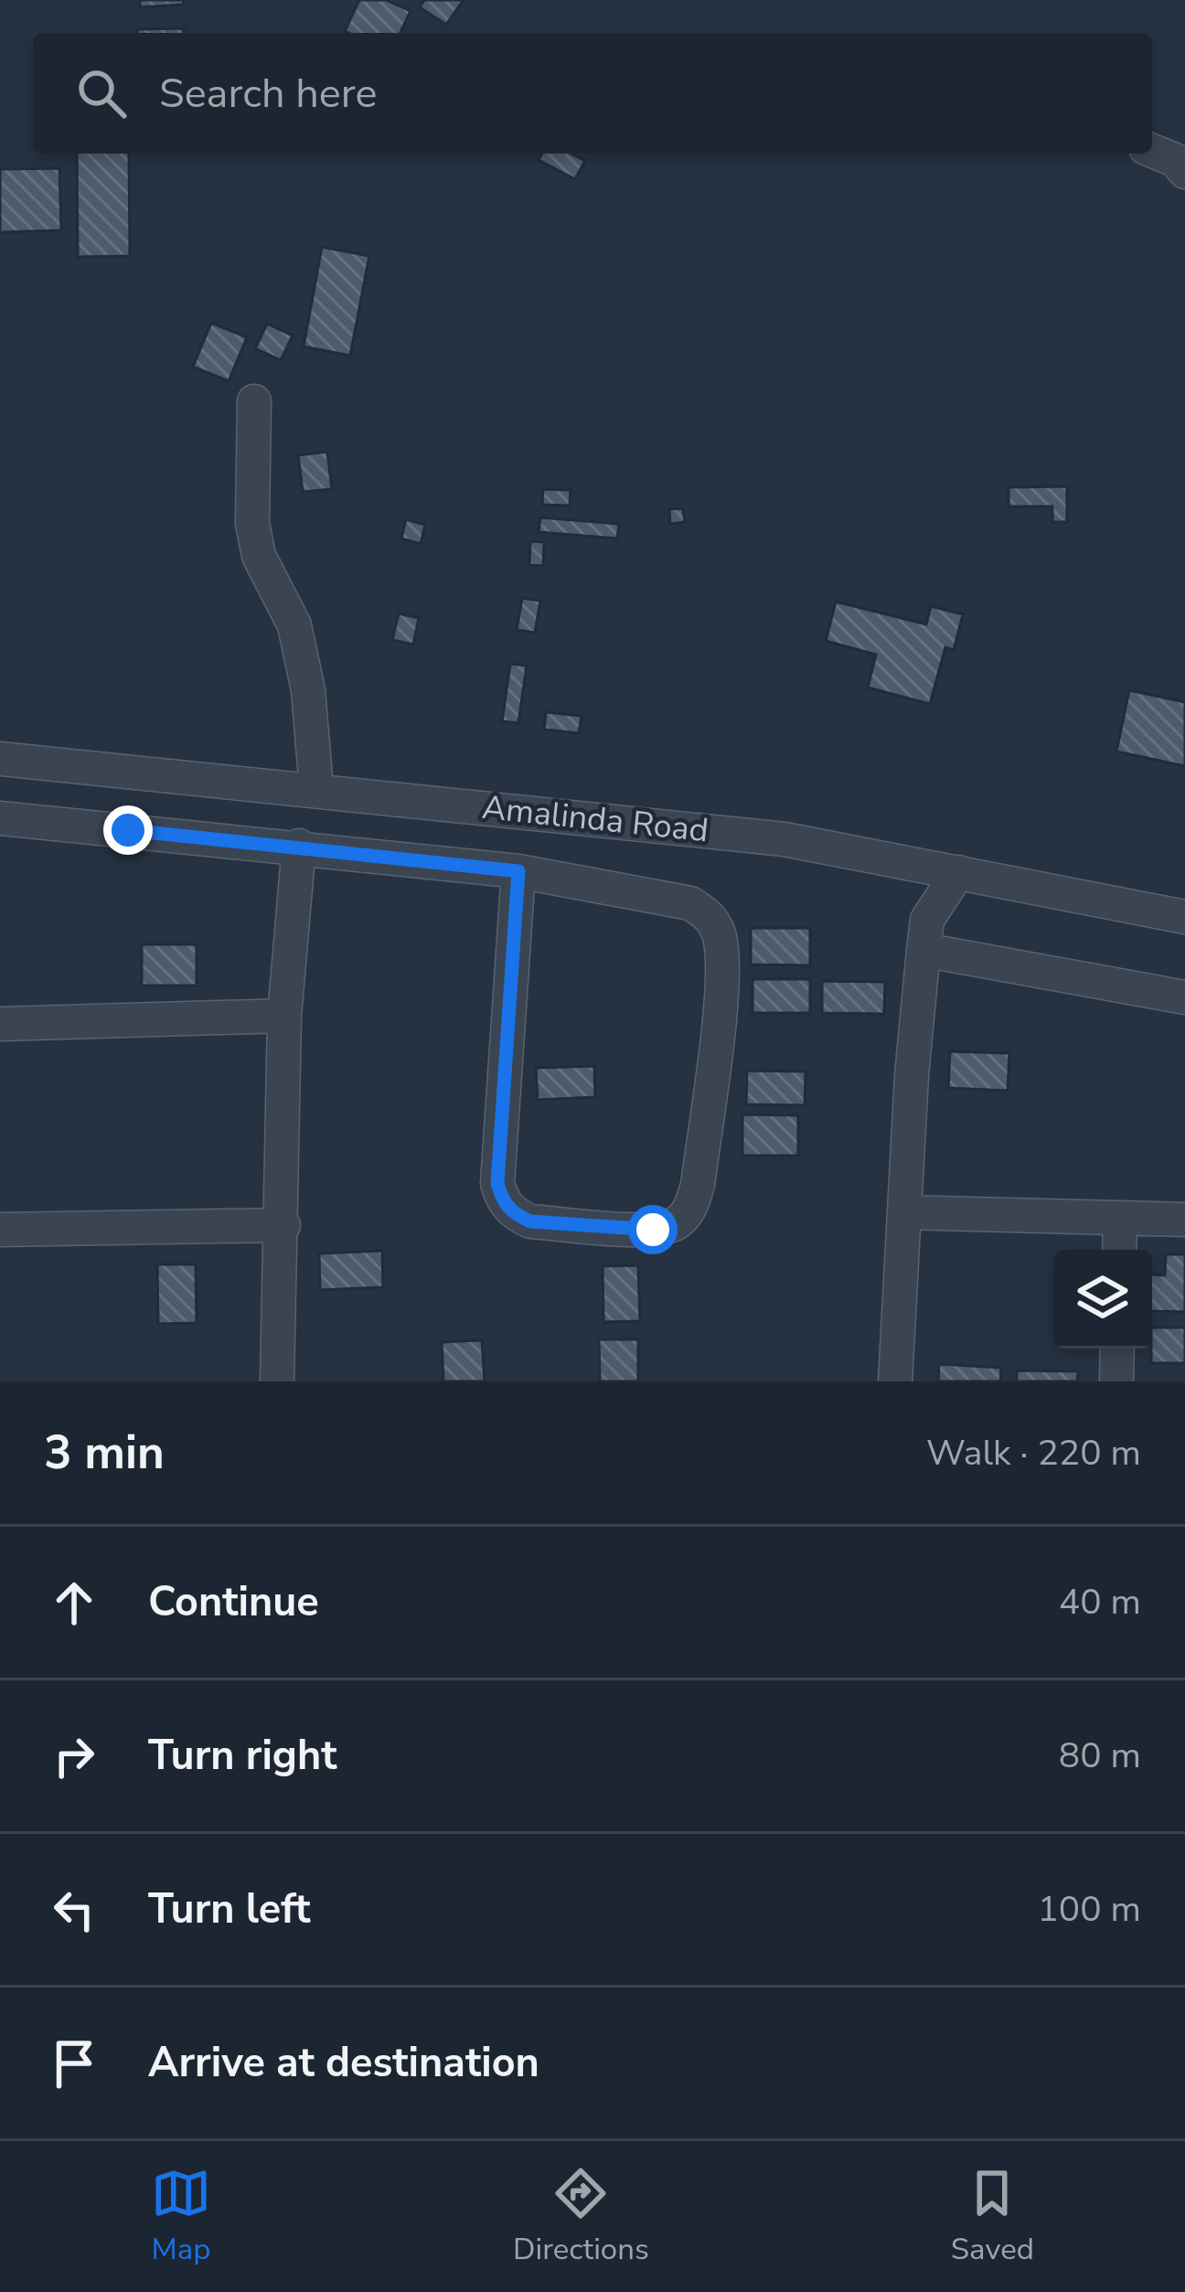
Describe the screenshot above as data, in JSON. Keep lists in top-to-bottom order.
{
  "streets": {
    "street": ["Amalinda Road"]
  },
  "page": {
    "search": "Search here",
    "heading": ["3 min", "Walk · 220 m"],
    "list": [
      ["Continue", "40 m"],
      ["Turn right", "80 m"],
      ["Turn left", "100 m"],
      "Arrive at destination"
    ],
    "nav": ["Map", "Directions", "Saved"]
  }
}
